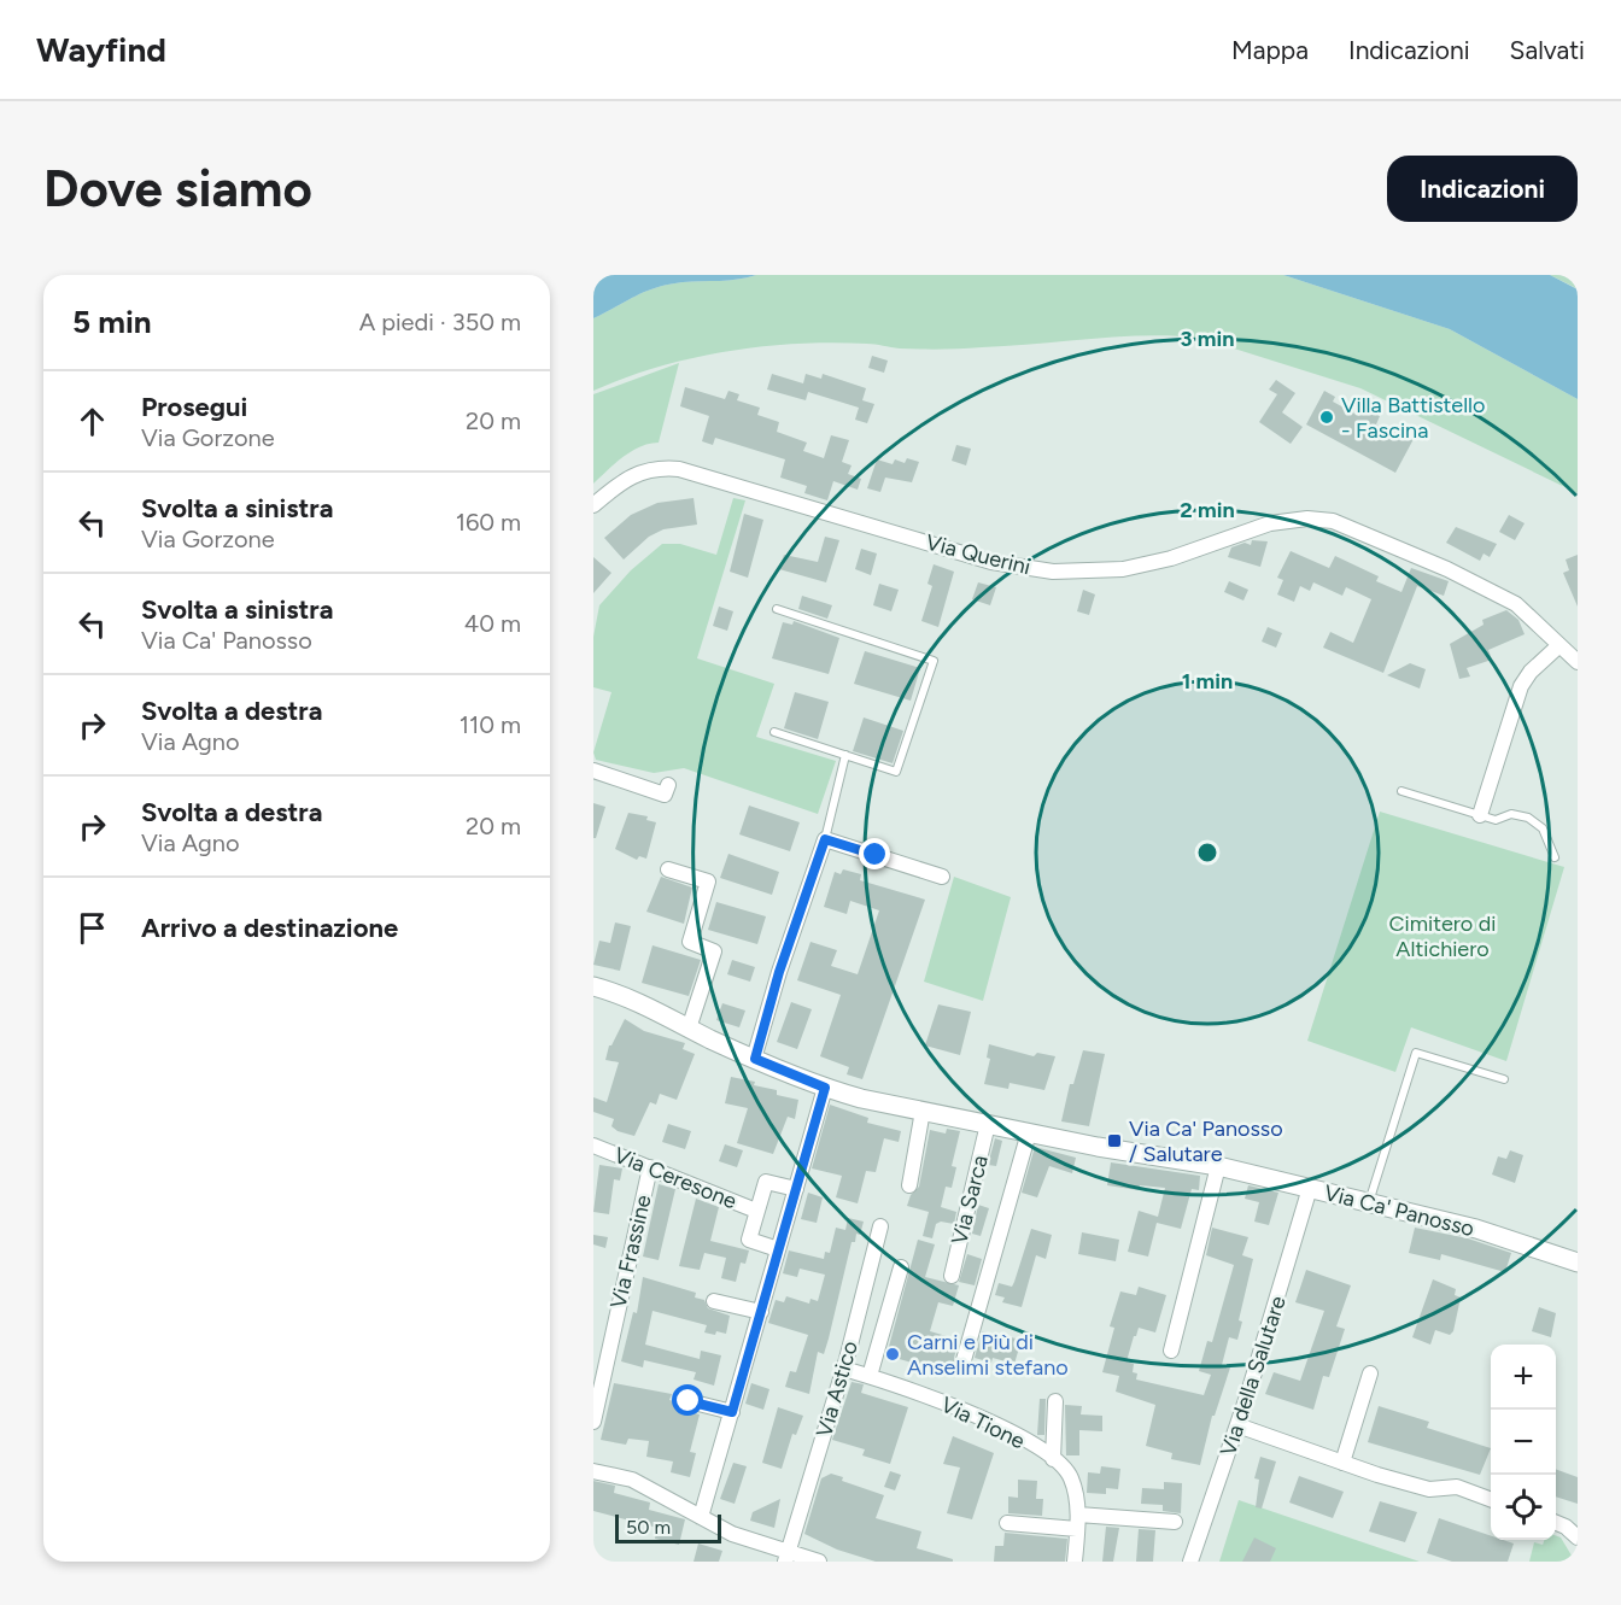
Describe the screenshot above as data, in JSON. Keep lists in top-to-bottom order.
{
  "streets": {
    "street": [
      "Via Querini",
      "Via Ceresone",
      "Via Sarca",
      "Via Ca' Panosso",
      "Via Frassine",
      "Via della Salutare",
      "Via Astico",
      "Via Tione"
    ]
  },
  "crossings": [
    ["Via Ceresone", "Via Frassine"],
    ["Via Sarca", "Via Ca' Panosso"],
    ["Via Ca' Panosso", "Via della Salutare"],
    ["Via Astico", "Via Tione"]
  ],
  "parks": ["Cimitero di Altichiero"],
  "places": {
    "other": ["Villa Battistello - Fascina", "Carni e Più di Anselimi stefano"],
    "transit": ["Via Ca' Panosso / Salutare"]
  },
  "scale_bar": "50 m",
  "page": {
    "header": "Wayfind",
    "nav": ["Mappa", "Indicazioni", "Salvati"],
    "buttons": "Indicazioni",
    "title": "Dove siamo",
    "heading": ["5 min", "A piedi · 350 m"],
    "list": [
      ["Prosegui", "Via Gorzone", "20 m"],
      ["Svolta a sinistra", "Via Gorzone", "160 m"],
      ["Svolta a sinistra", "Via Ca' Panosso", "40 m"],
      ["Svolta a destra", "Via Agno", "110 m"],
      ["Svolta a destra", "Via Agno", "20 m"],
      "Arrivo a destinazione"
    ],
    "map_buttons": ["+", "−"],
    "scale": "50 m"
  },
  "rings": ["3 min", "2 min", "1 min"]
}
